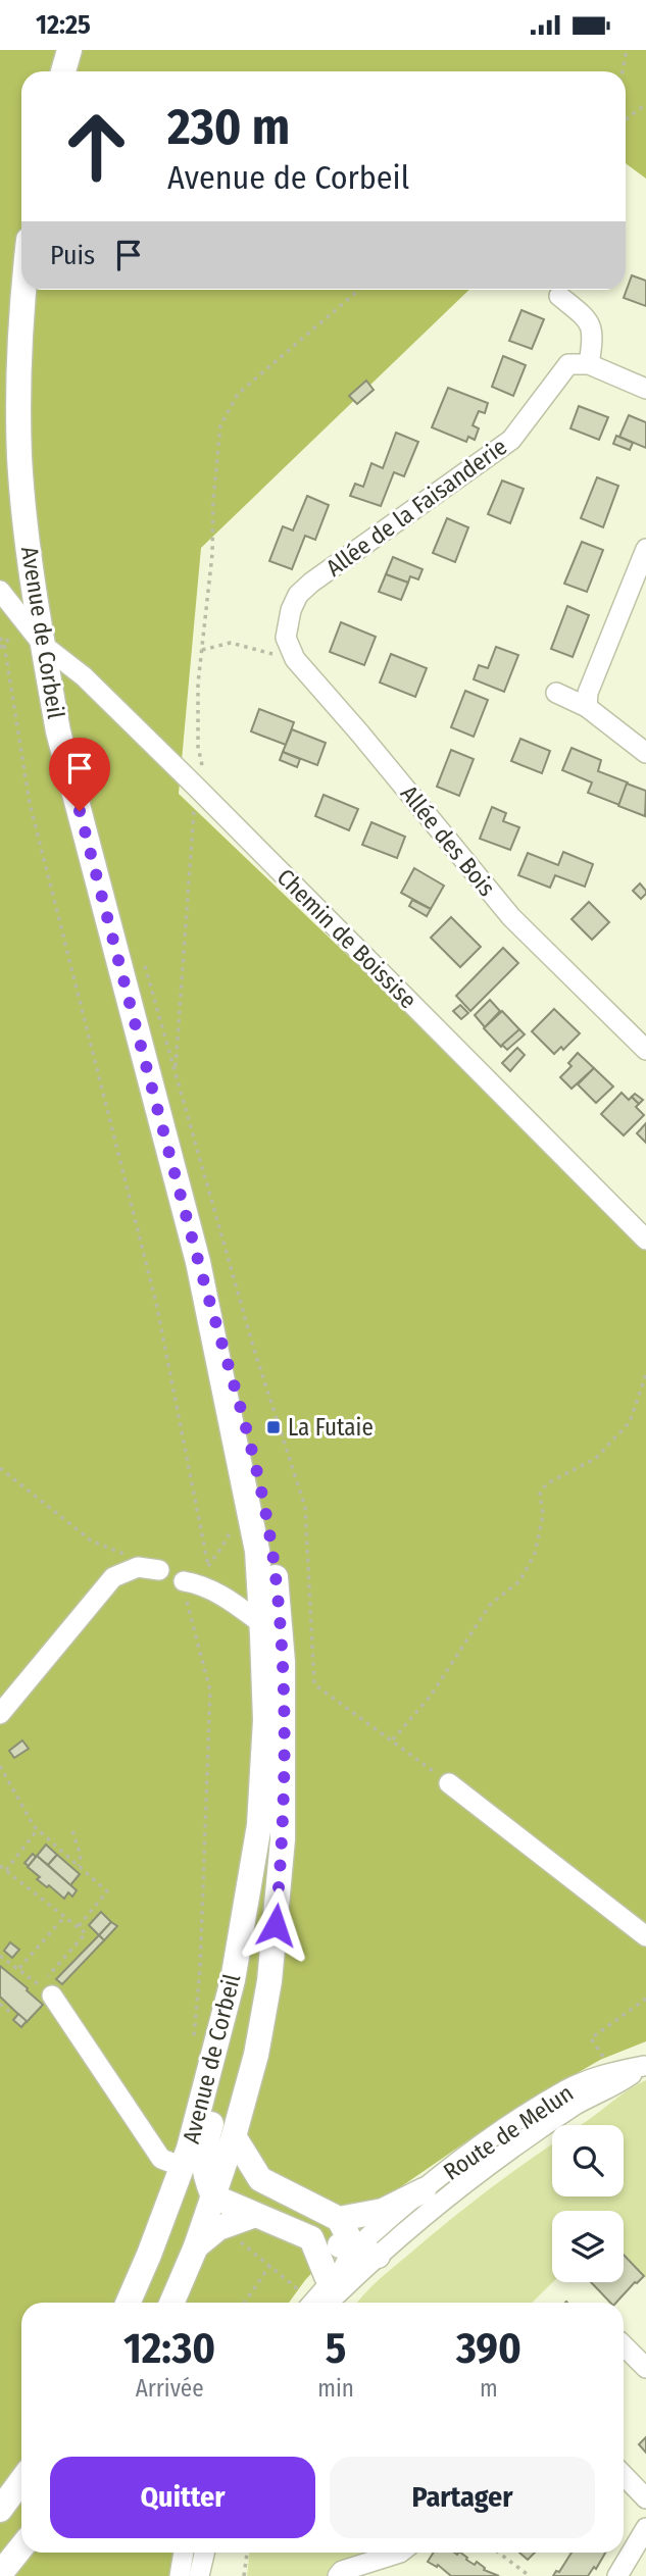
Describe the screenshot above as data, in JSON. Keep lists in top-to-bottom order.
{
  "streets": {
    "main road": ["Avenue de Corbeil"],
    "street": [
      "Allée de la Faisanderie",
      "Allée des Bois",
      "Chemin de Boissise",
      "Route de Melun"
    ]
  },
  "crossings": [
    ["Allée de la Faisanderie", "Allée des Bois"],
    ["Avenue de Corbeil", "Chemin de Boissise"]
  ],
  "places": {
    "transit": ["La Futaie"]
  },
  "page": {
    "status": "12:25",
    "turn": ["230 m", "Avenue de Corbeil"],
    "then": "Puis",
    "eta": [
      "12:30",
      "Arrivée",
      "5",
      "min",
      "390",
      "m"
    ],
    "buttons": ["Quitter", "Partager"]
  }
}
